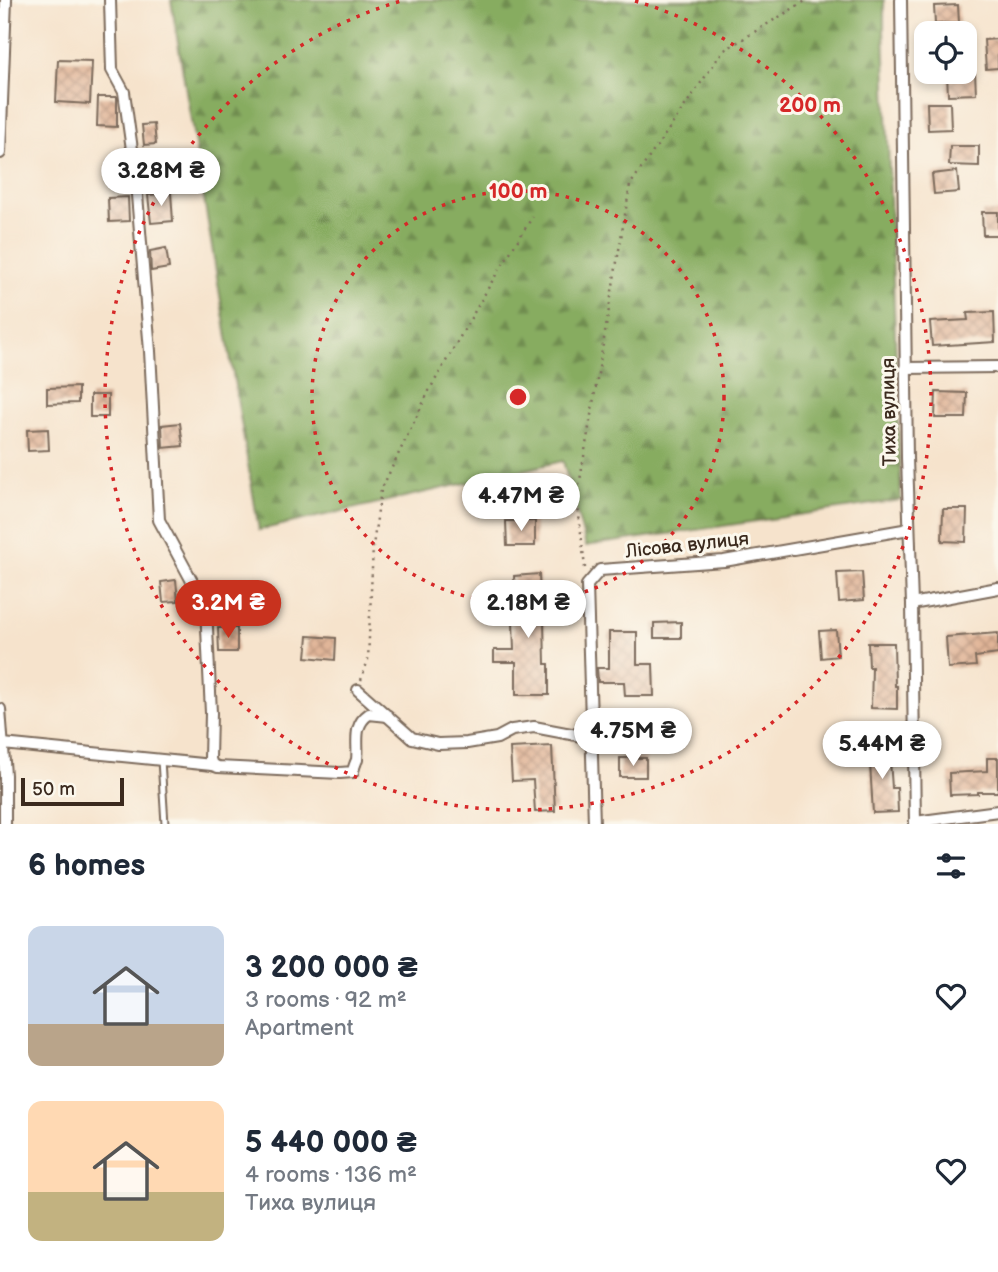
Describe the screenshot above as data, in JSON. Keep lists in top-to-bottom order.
{
  "streets": {
    "street": ["Тиха вулиця", "Лісова вулиця"]
  },
  "crossings": [
    ["Тиха вулиця", "Лісова вулиця"]
  ],
  "scale_bar": "50 m",
  "page": {
    "price": [
      "3.28M ₴",
      "4.47M ₴",
      "3.2M ₴",
      "2.18M ₴",
      "4.75M ₴",
      "5.44M ₴"
    ],
    "scale": "50 m",
    "heading": "6 homes",
    "list": [
      {
        "name": "3 200 000 ₴",
        "note": "3 rooms · 92 m² · Apartment"
      },
      {
        "name": "5 440 000 ₴",
        "note": "4 rooms · 136 m² · Тиха вулиця"
      }
    ]
  },
  "rings": ["200 m", "100 m"]
}
